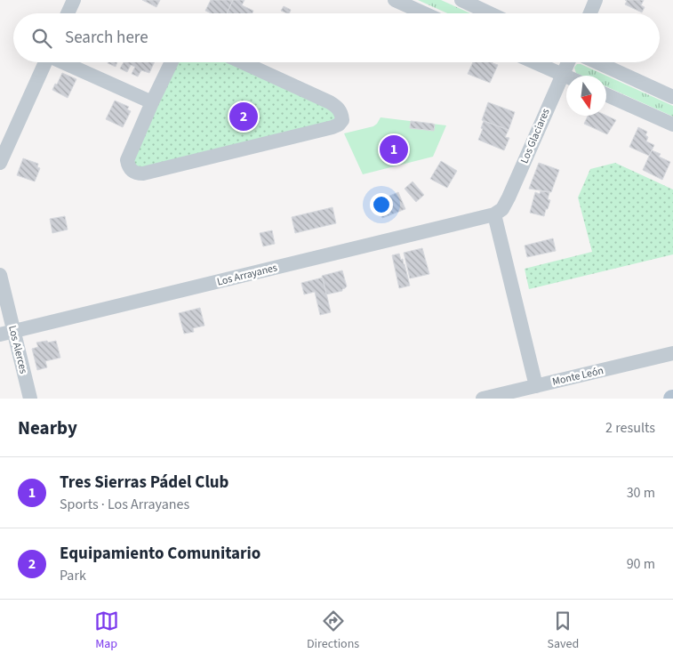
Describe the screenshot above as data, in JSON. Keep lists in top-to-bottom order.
{
  "streets": {
    "street": [
      "Los Glaciares",
      "Los Arrayanes",
      "Los Alerces",
      "Monte León"
    ]
  },
  "crossings": [
    ["Los Glaciares", "Los Arrayanes"],
    ["Los Arrayanes", "Los Alerces"]
  ],
  "north": "bottom",
  "page": {
    "search": "Search here",
    "pins": ["2", "1"],
    "heading": ["Nearby", "2 results"],
    "list": [
      {
        "mark": "1",
        "name": "Tres Sierras Pádel Club",
        "note": "Sports · Los Arrayanes",
        "value": "30 m"
      },
      {
        "mark": "2",
        "name": "Equipamiento Comunitario",
        "note": "Park",
        "value": "90 m"
      }
    ],
    "nav": ["Map", "Directions", "Saved"]
  }
}
